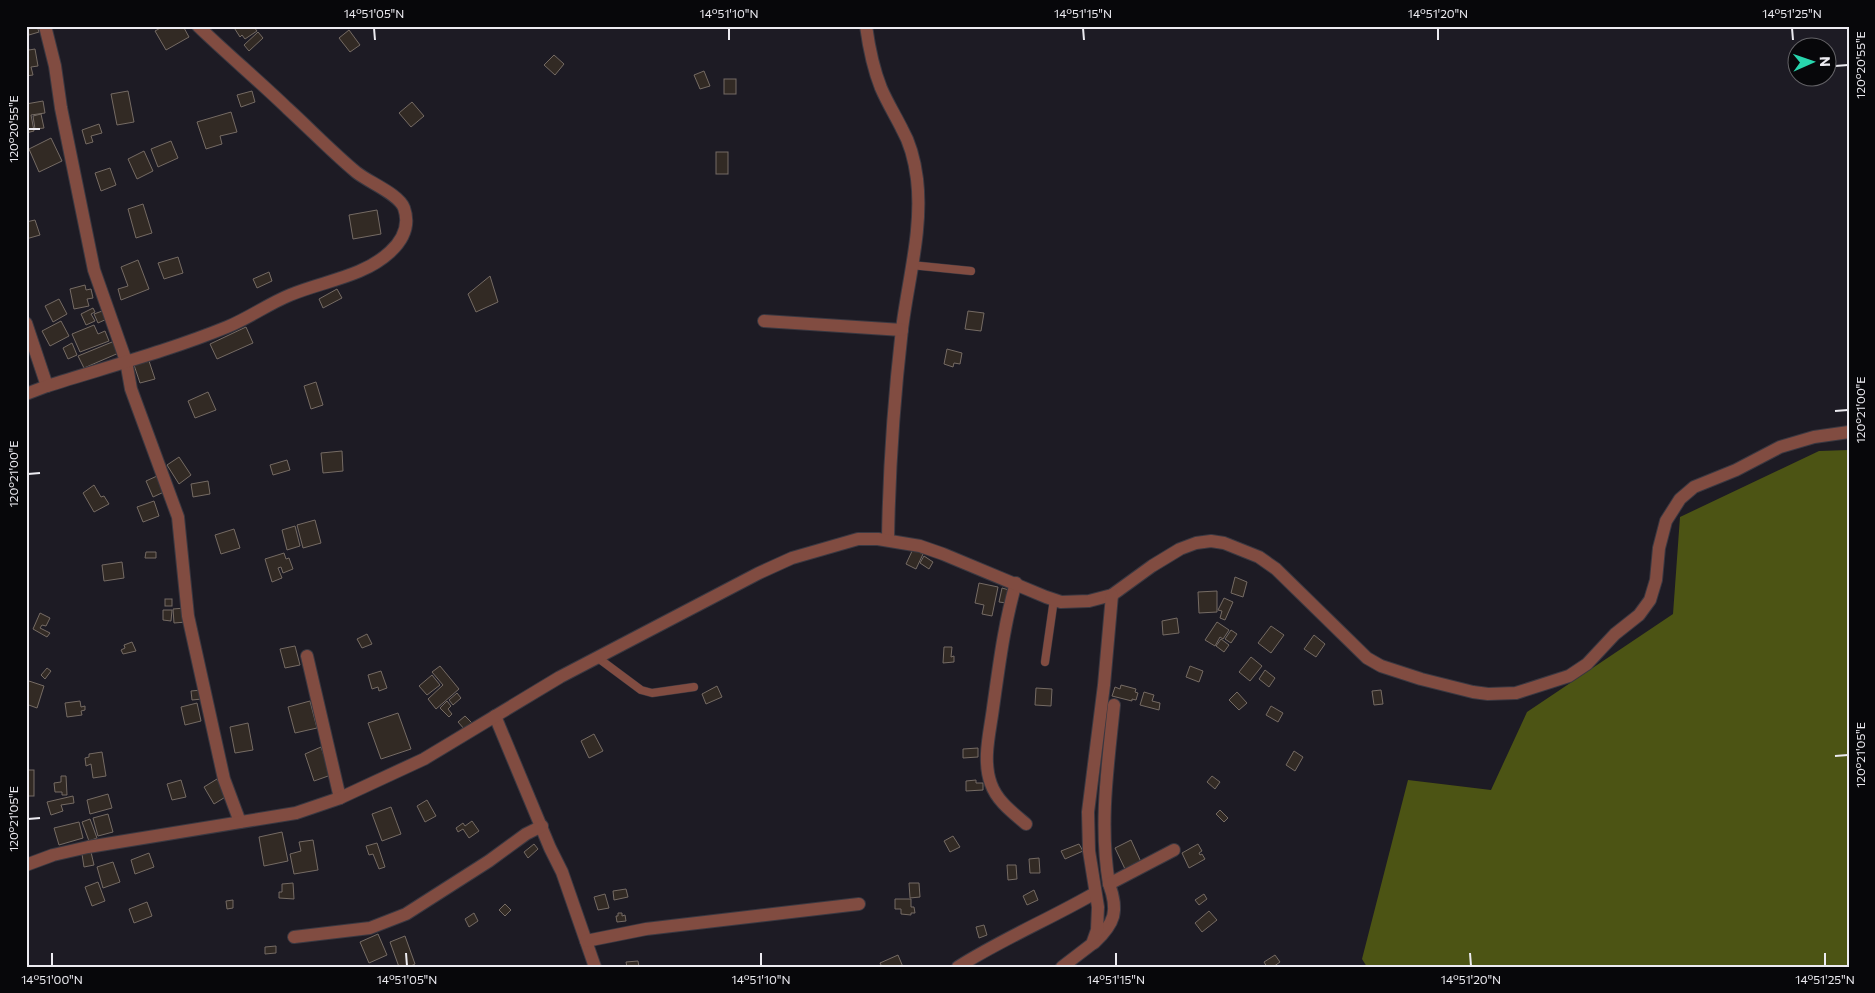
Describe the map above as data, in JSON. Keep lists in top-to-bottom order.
{
  "north": "right",
  "coordinates": [
    "14°51'05\"N",
    "14°51'10\"N",
    "14°51'15\"N",
    "14°51'20\"N",
    "14°51'25\"N",
    "120°20'55\"E",
    "120°21'00\"E",
    "120°21'05\"E",
    "14°51'00\"N"
  ]
}
